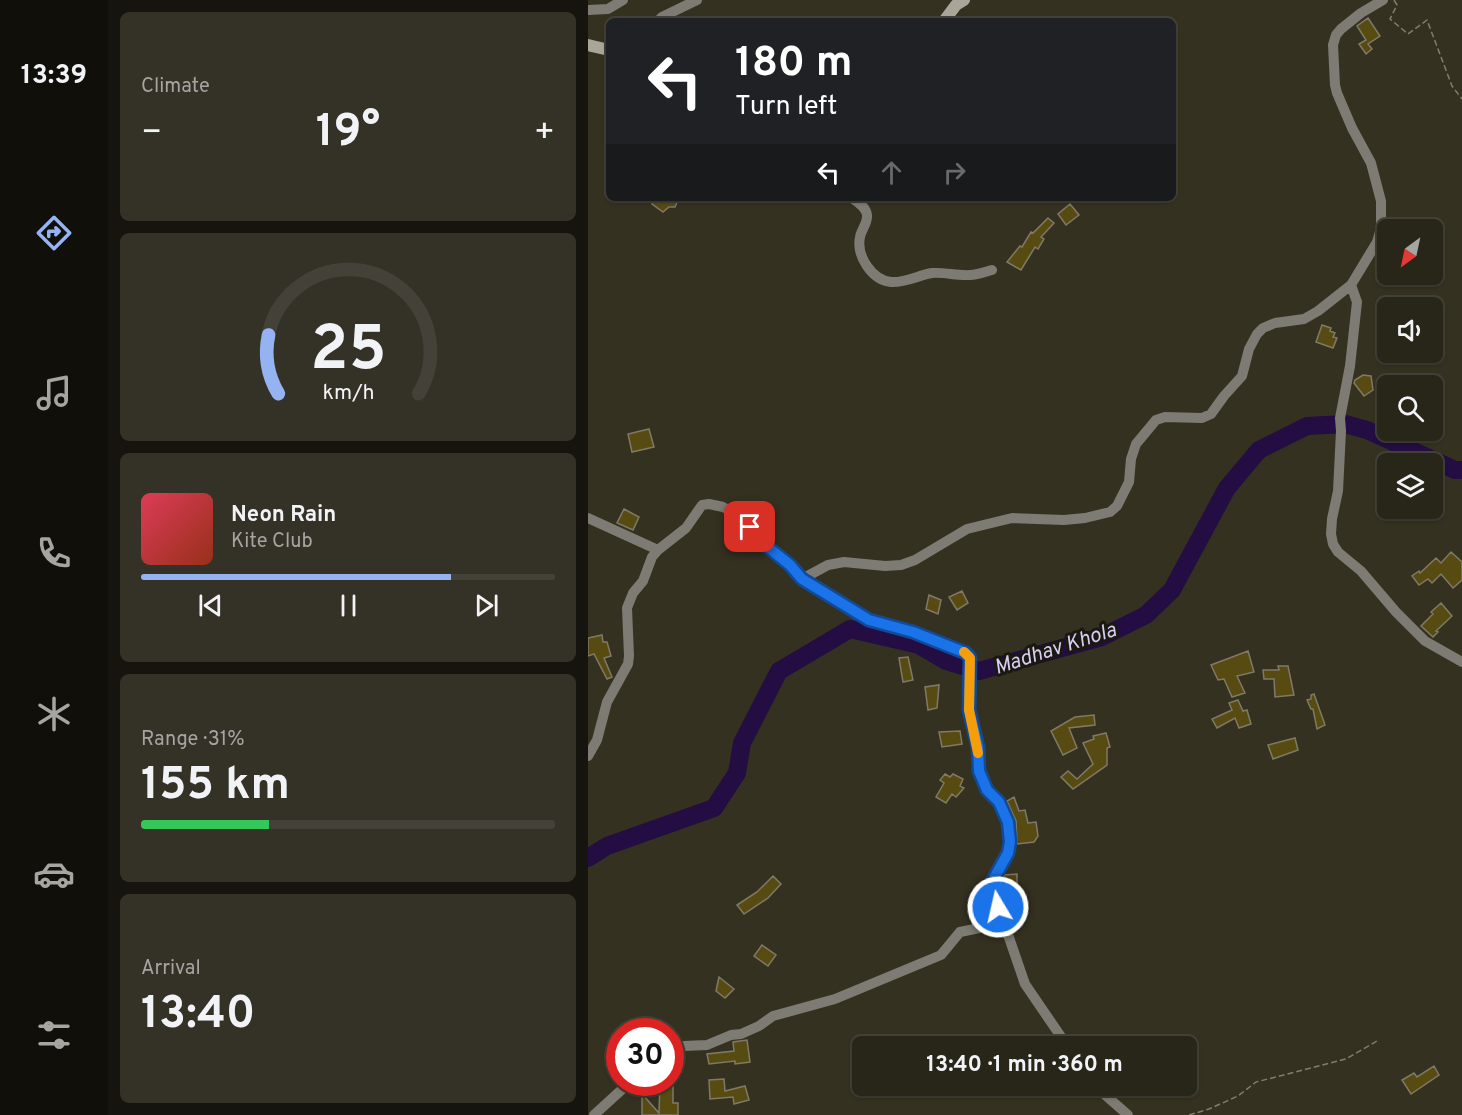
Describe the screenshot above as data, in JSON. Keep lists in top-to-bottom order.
{
  "water": ["Madhav Khola"],
  "north": "bottom left",
  "page": {
    "tabs": "13:39",
    "tile": [
      "Climate",
      ["Range · 31%", "155 km"],
      ["Arrival", "13:40"]
    ],
    "turn": ["180 m", "Turn left"],
    "heat": ["−", "19°", "+"],
    "song": ["Neon Rain", "Kite Club"],
    "limit": "30",
    "trip": "13:40 · 1 min · 360 m",
    "gauge": ["25", "km/h"]
  }
}
